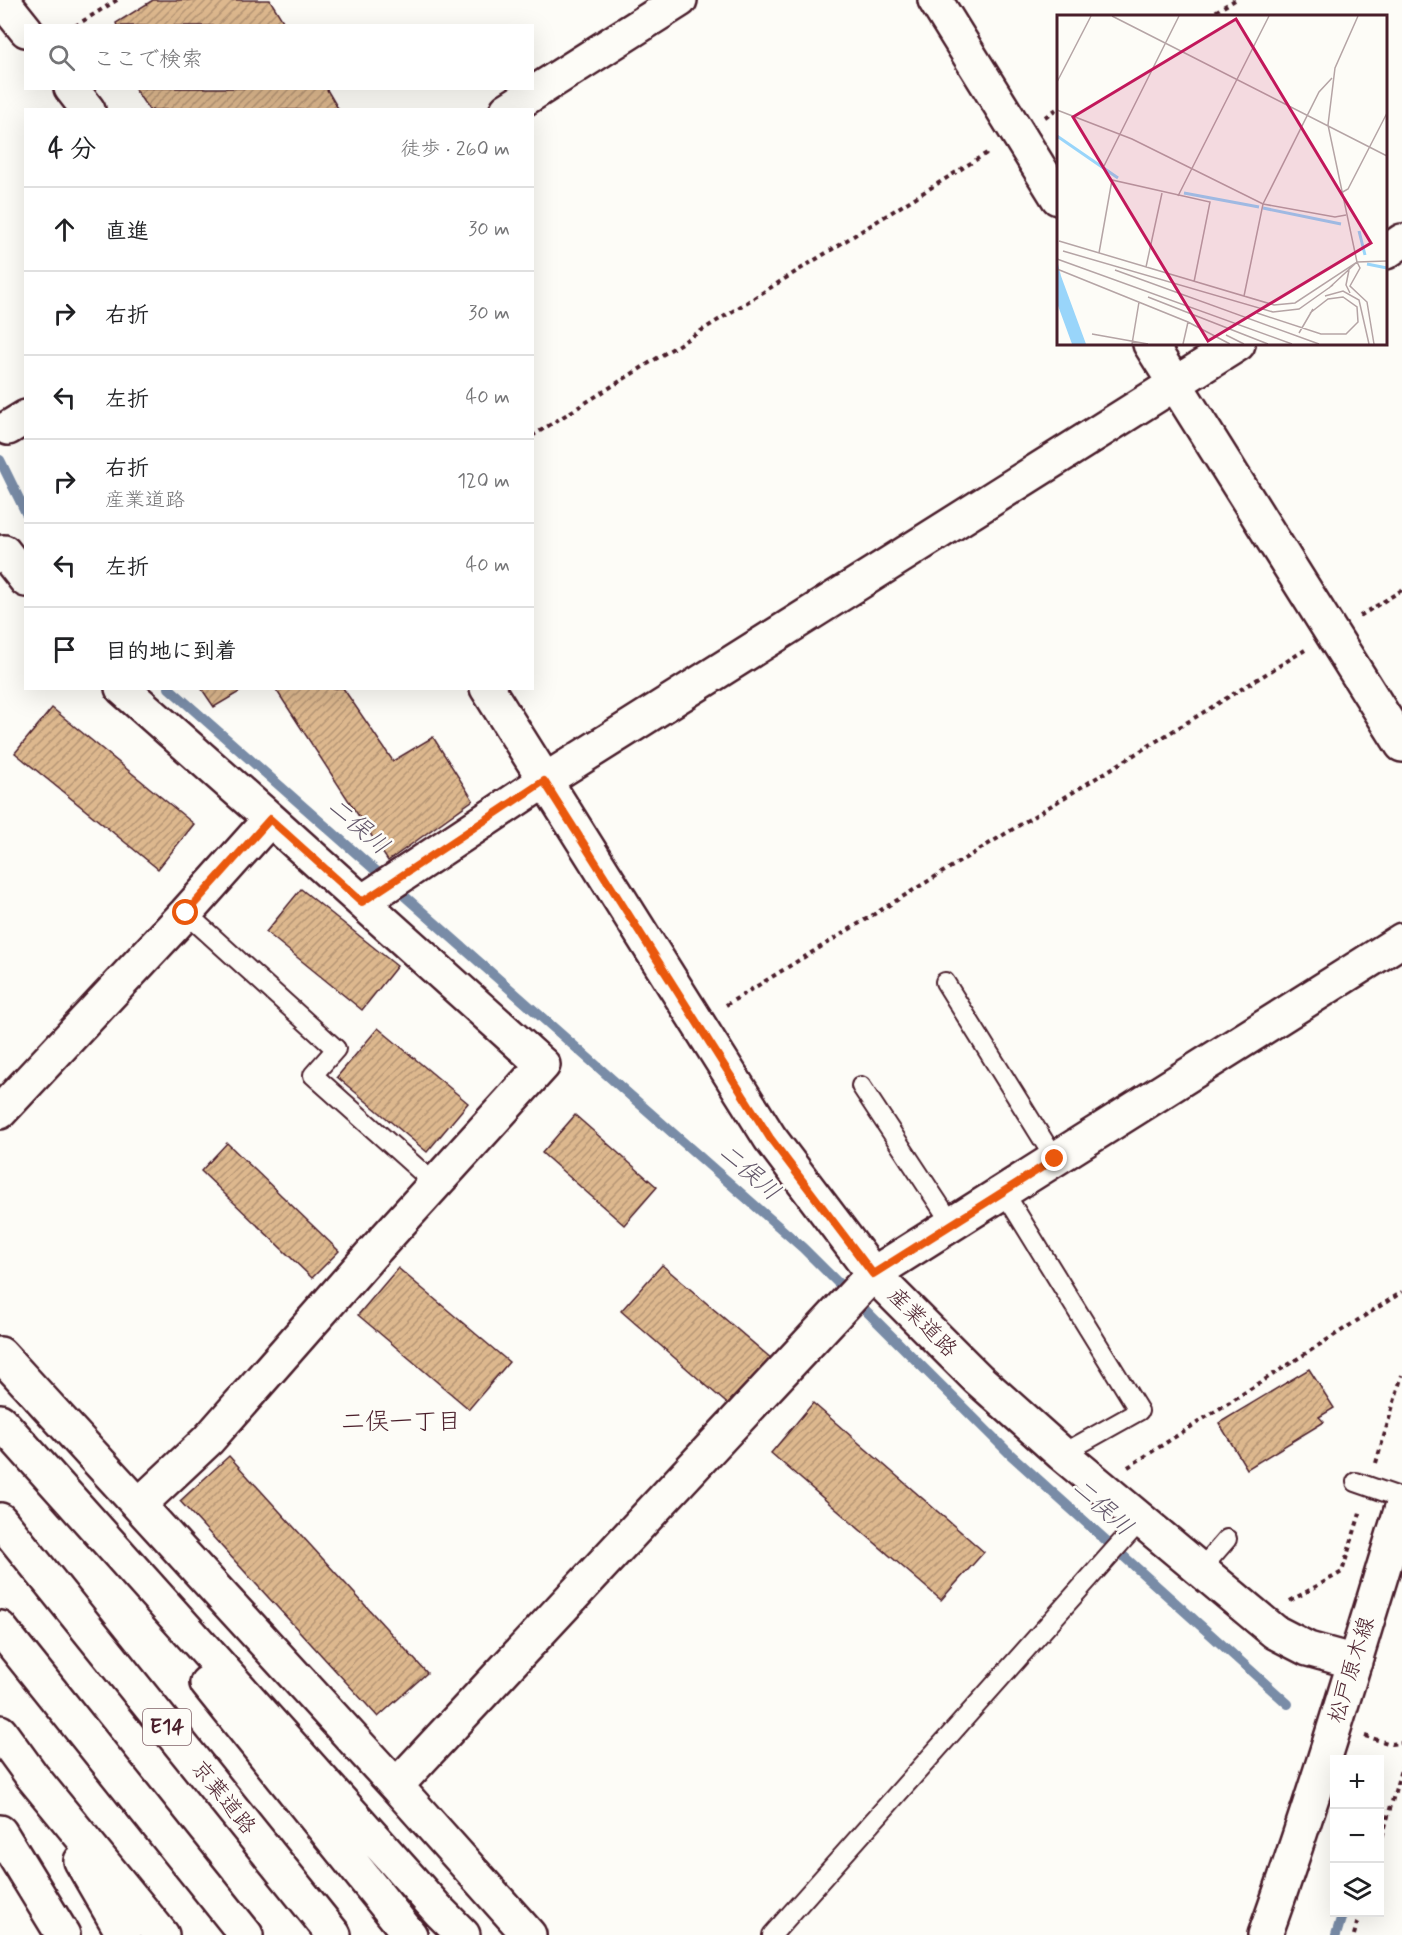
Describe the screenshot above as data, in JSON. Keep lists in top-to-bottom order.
{
  "streets": {
    "main road": [
      "産業道路",
      "松戸原木線",
      "E14",
      "京葉道路"
    ]
  },
  "crossings": [
    ["産業道路", "松戸原木線"]
  ],
  "districts": ["二俣一丁目"],
  "water": ["二俣川"],
  "page": {
    "search": "ここで検索",
    "heading": ["4 分", "徒歩 · 260 m"],
    "list": [
      ["直進", "30 m"],
      ["右折", "30 m"],
      ["左折", "40 m"],
      ["右折", "産業道路", "120 m"],
      ["左折", "40 m"],
      "目的地に到着"
    ],
    "map_buttons": ["+", "−"]
  }
}
